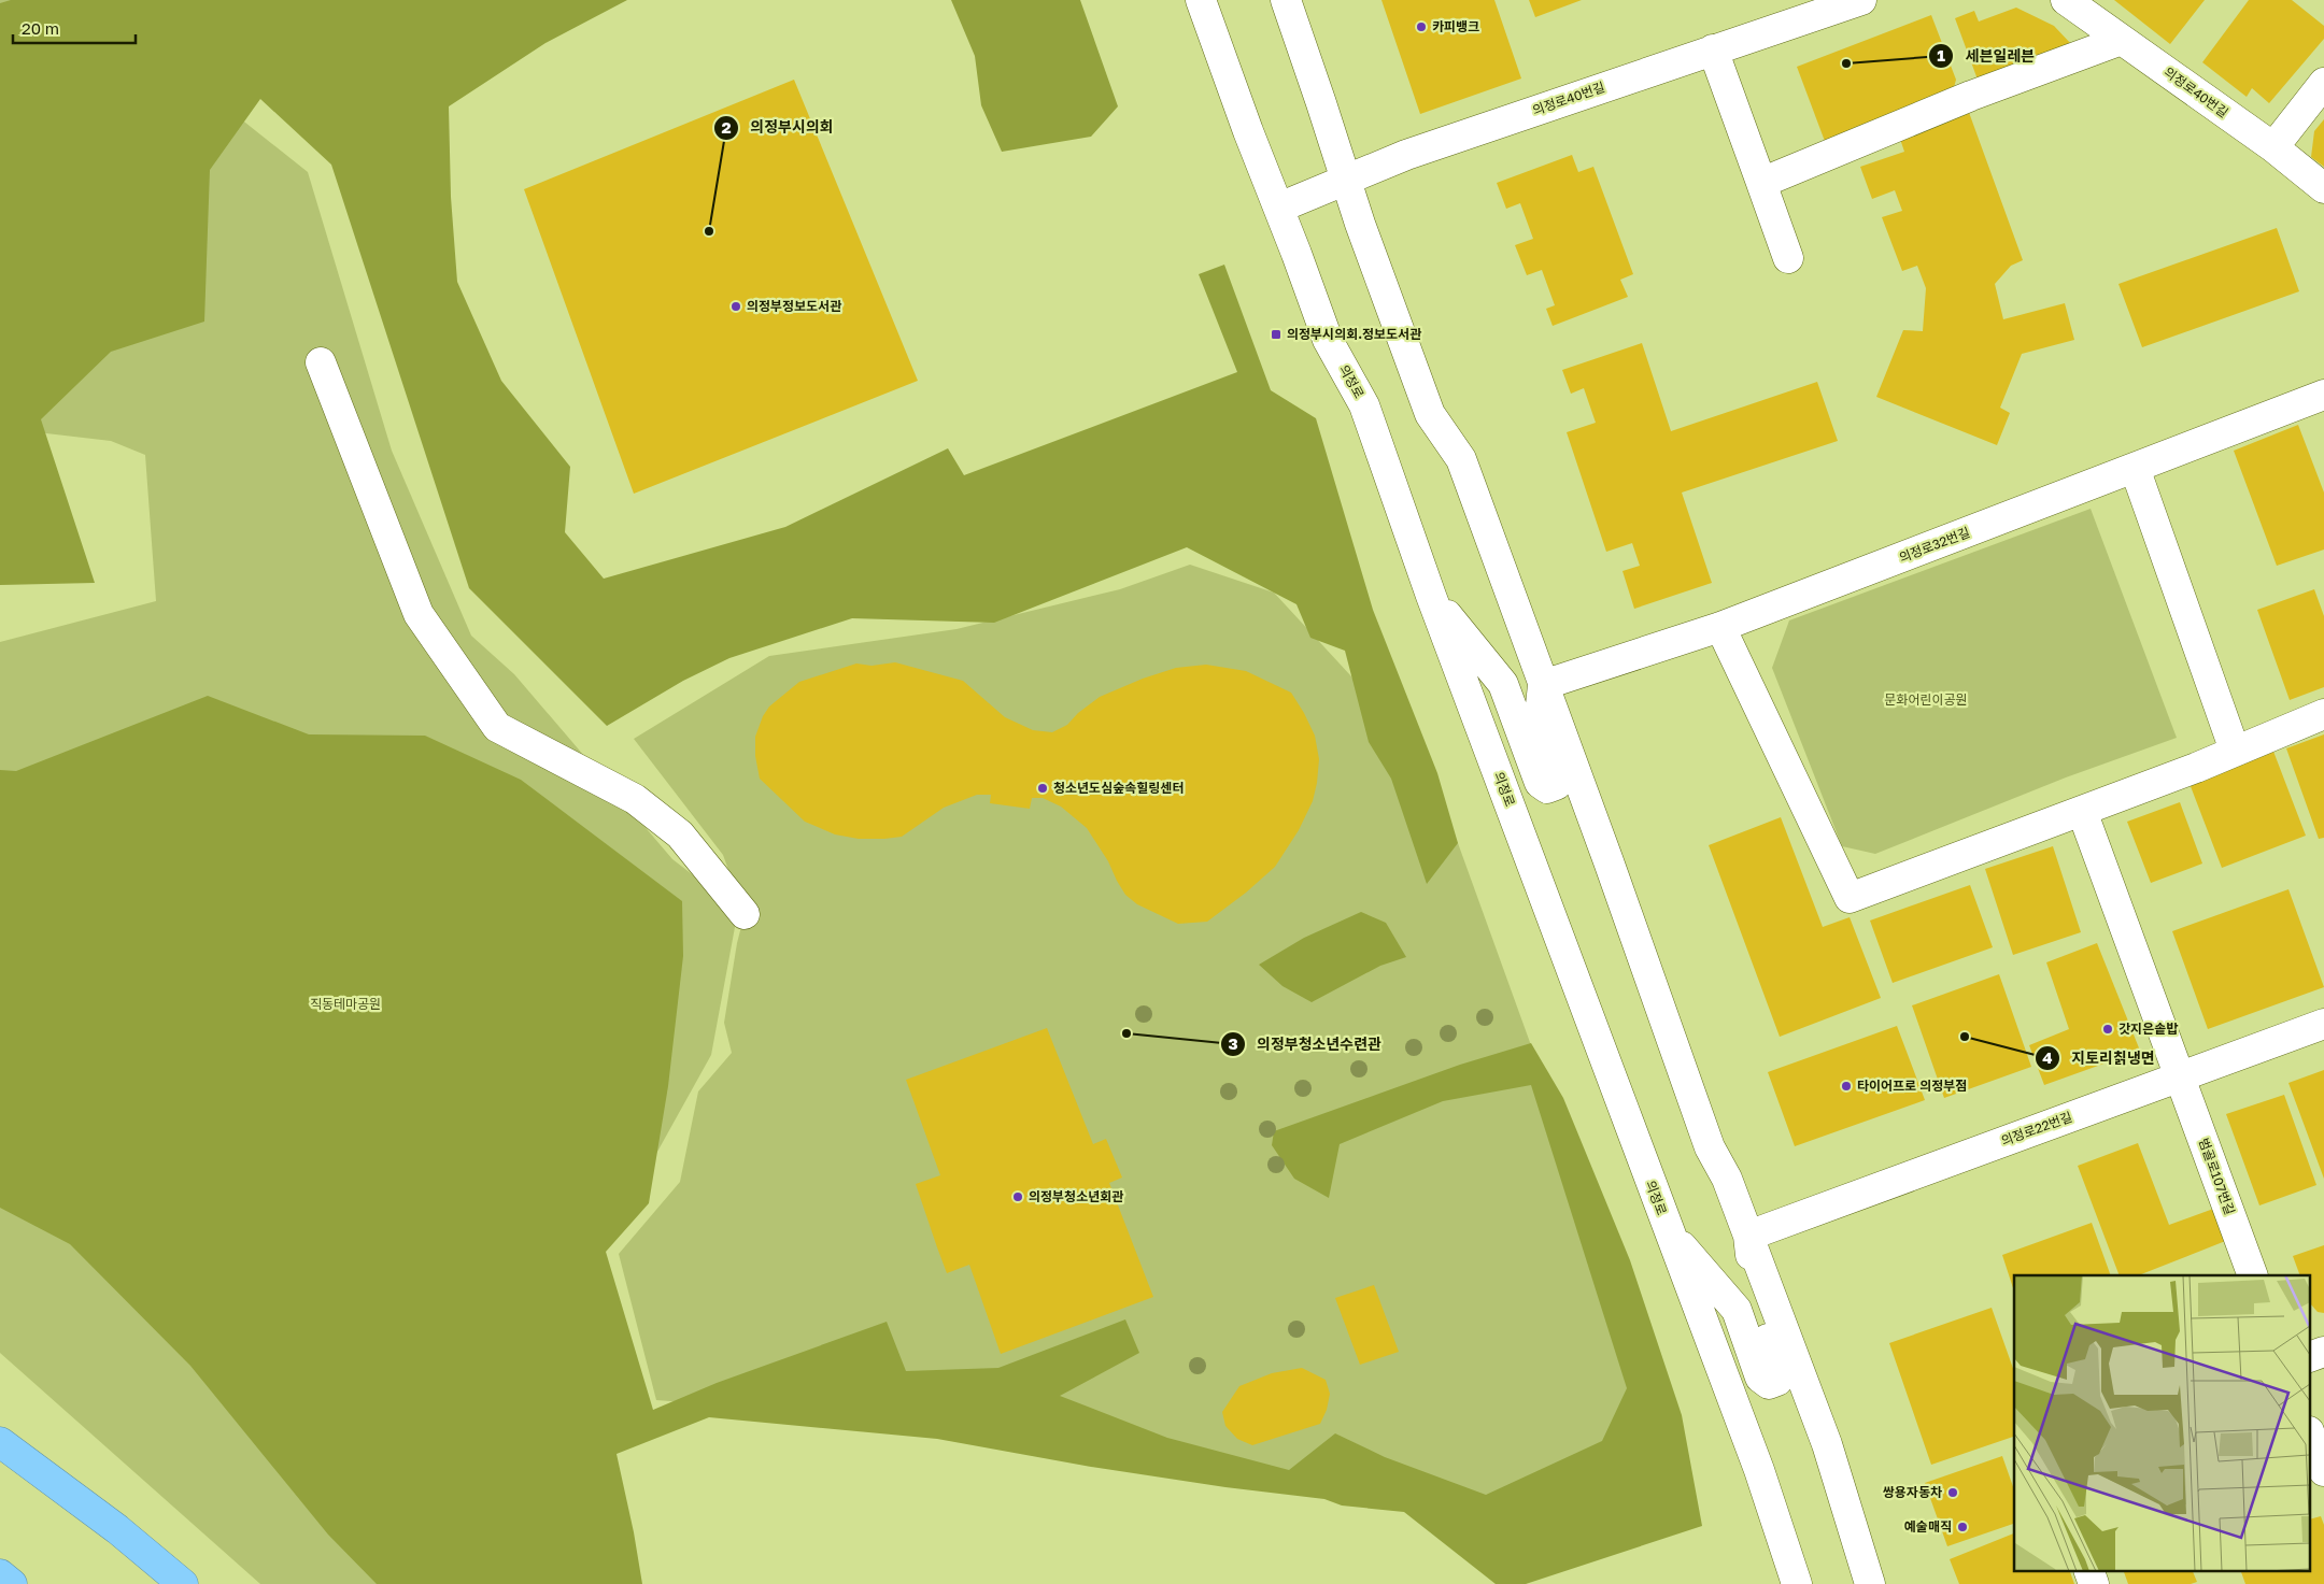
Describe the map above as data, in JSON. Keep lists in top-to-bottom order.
{
  "streets": {
    "street": [
      "의정로40번길",
      "의정로",
      "의정로32번길",
      "의정로22번길",
      "범골로107번길"
    ]
  },
  "crossings": [
    ["의정로40번길", "의정로"],
    ["의정로22번길", "범골로107번길"]
  ],
  "parks": ["문화어린이공원", "직동테마공원"],
  "places": {
    "other": [
      "카피뱅크",
      "세븐일레븐",
      "의정부시의회",
      "의정부정보도서관",
      "청소년도심숲속힐링센터",
      "갓지은솥밥",
      "의정부청소년수련관",
      "지토리칡냉면",
      "타이어프로 의정부점",
      "의정부청소년회관",
      "쌍용자동차",
      "예술매직"
    ],
    "transit": ["의정부시의회.정보도서관"]
  },
  "scale_bar": "20 m"
}
